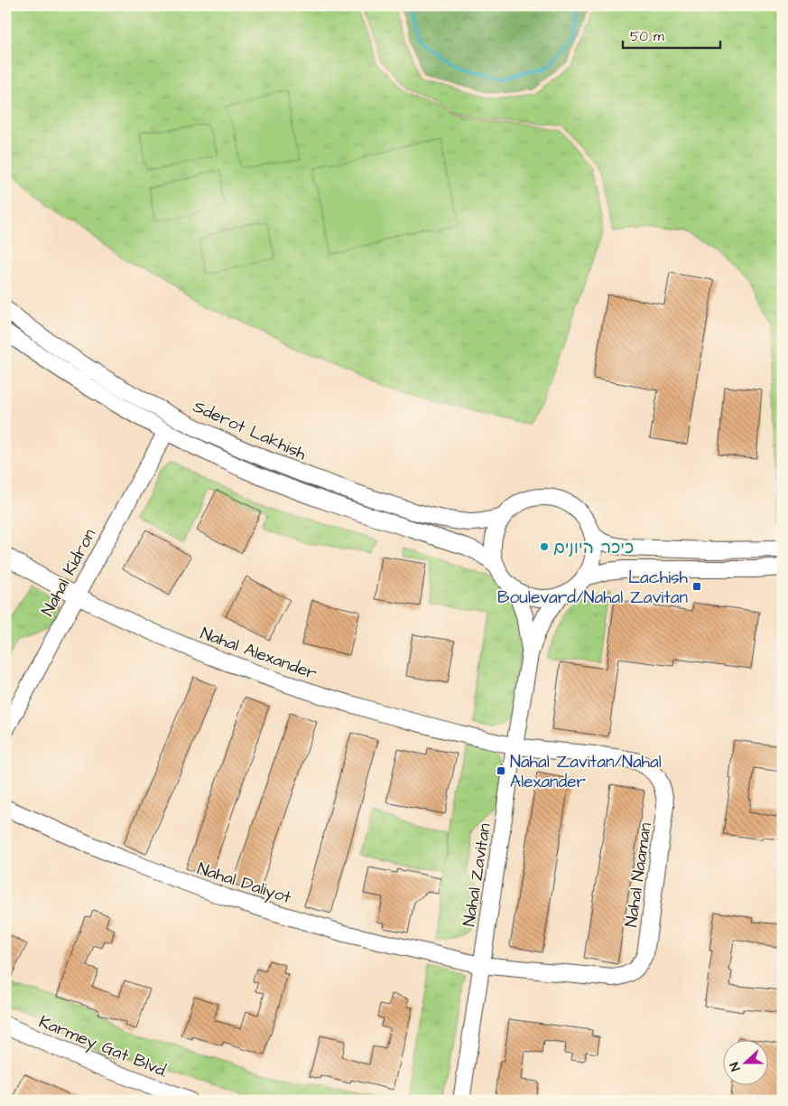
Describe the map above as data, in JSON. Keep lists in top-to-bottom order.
{
  "streets": {
    "street": [
      "Sderot Lakhish",
      "Nahal Kidron",
      "Nahal Alexander",
      "Nahal Zavitan",
      "Nahal Naaman",
      "Nahal Daliyot",
      "Karmey Gat Blvd."
    ]
  },
  "crossings": [
    ["Sderot Lakhish", "Nahal Zavitan"],
    ["Nahal Kidron", "Nahal Alexander"],
    ["Nahal Alexander", "Nahal Zavitan"],
    ["Nahal Alexander", "Nahal Naaman"],
    ["Nahal Zavitan", "Nahal Naaman"],
    ["Nahal Zavitan", "Nahal Daliyot"],
    ["Nahal Naaman", "Nahal Daliyot"]
  ],
  "places": {
    "other": ["כיכר היונים"],
    "transit": ["Lachish Boulevard/Nahal Zavitan", "Nahal Zavitan/Nahal Alexander"]
  },
  "scale_bar": "50 m",
  "north": "left"
}
